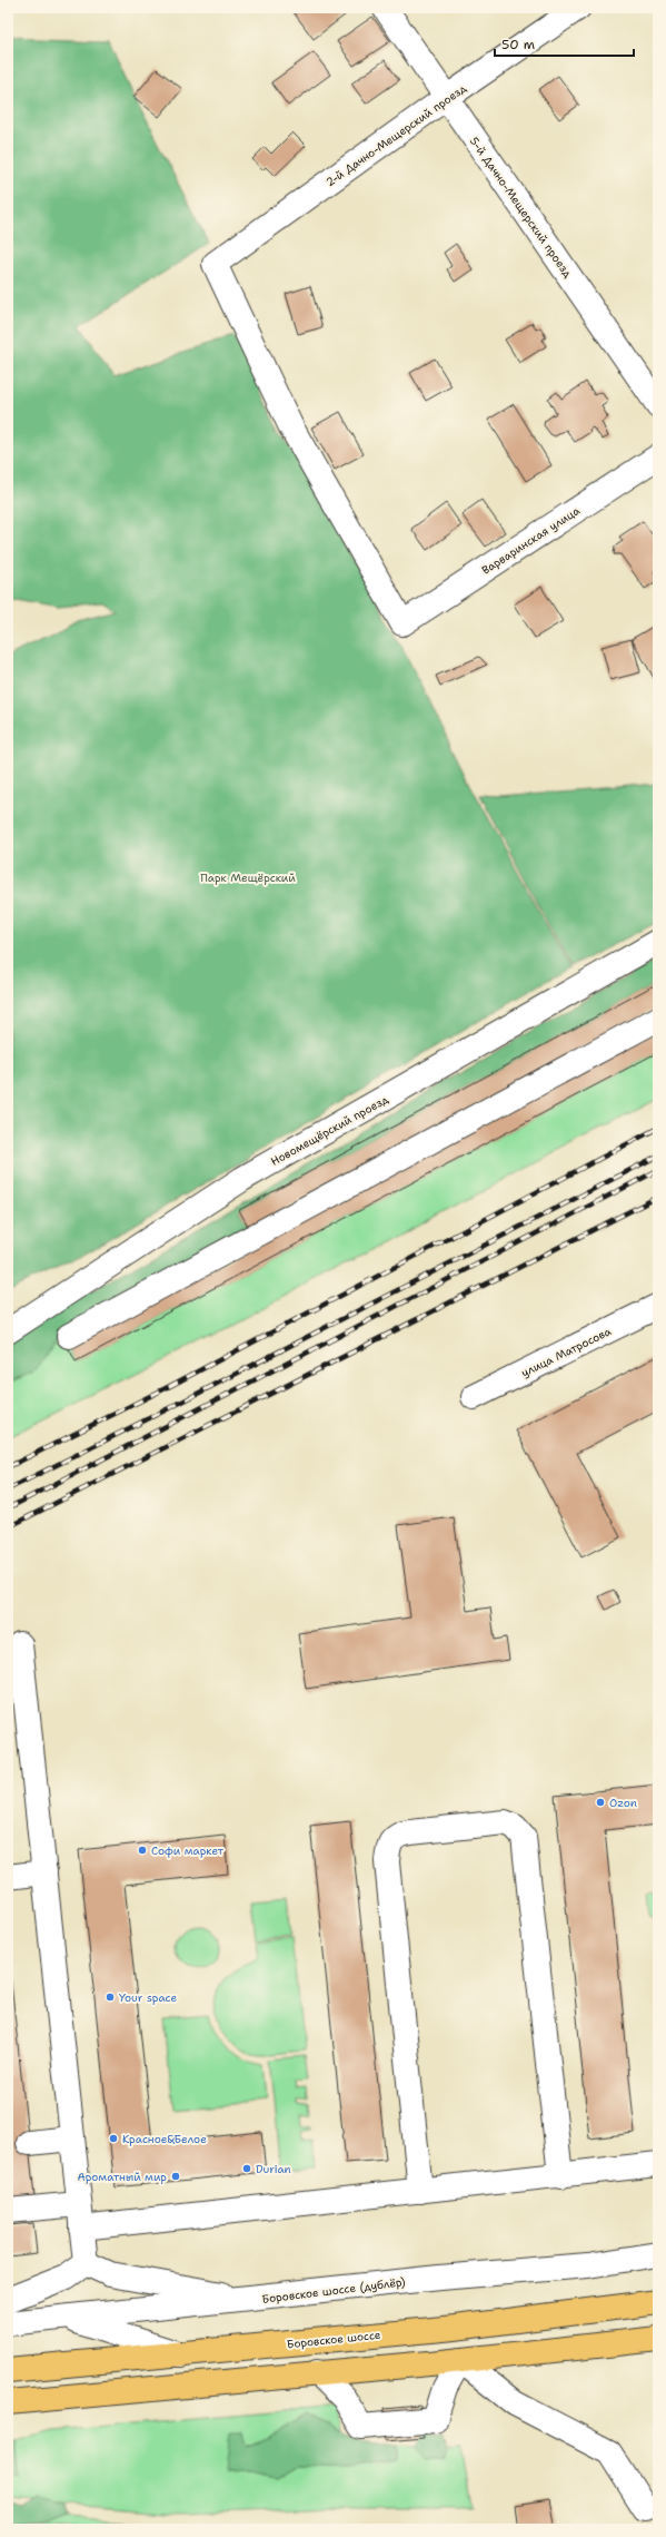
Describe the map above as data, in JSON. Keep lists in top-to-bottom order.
{
  "streets": {
    "main road": ["Боровское шоссе"],
    "street": [
      "2-й Дачно-Мещерский проезд",
      "5-й Дачно-Мещерский проезд",
      "Варваринская улица",
      "Новомещёрский проезд",
      "улица Матросова",
      "Боровское шоссе (дублёр)"
    ]
  },
  "crossings": [
    ["2-й Дачно-Мещерский проезд", "5-й Дачно-Мещерский проезд"],
    ["2-й Дачно-Мещерский проезд", "Варваринская улица"]
  ],
  "parks": ["Парк Мещёрский"],
  "places": [
    "Ozon",
    "Софи маркет",
    "Your space",
    "Красное&Белое",
    "Durian",
    "Ароматный мир"
  ],
  "scale_bar": "50 m"
}
